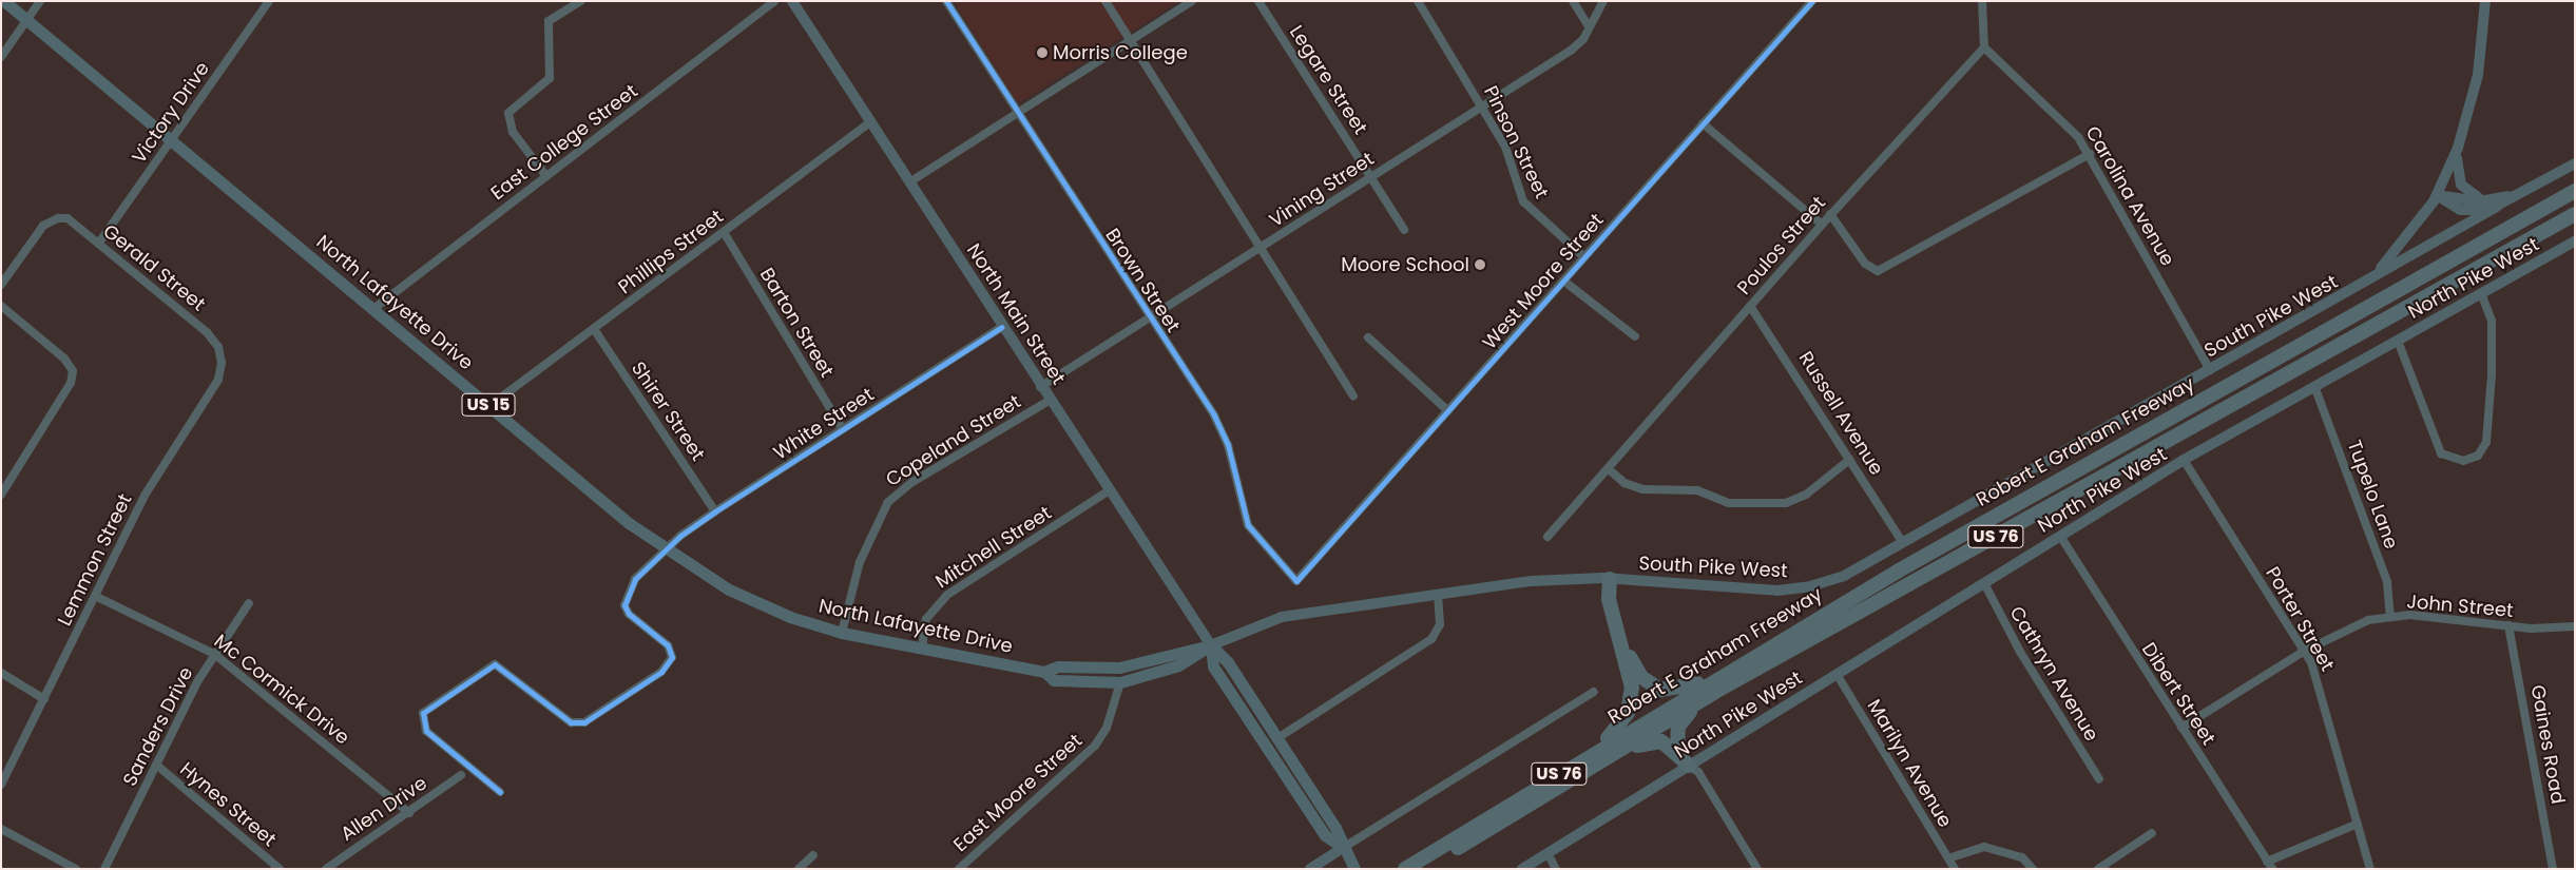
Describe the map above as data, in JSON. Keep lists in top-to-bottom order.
{
  "streets": {
    "highway": ["Robert E Graham Freeway", "US 76"],
    "main road": [
      "North Pike West",
      "North Lafayette Drive",
      "North Main Street",
      "South Pike West",
      "US 15"
    ],
    "street": [
      "Legare Street",
      "Victory Drive",
      "East College Street",
      "Pinson Street",
      "Vining Street",
      "Carolina Avenue",
      "Poulos Street",
      "Phillips Street",
      "Gerald Street",
      "Brown Street",
      "West Moore Street",
      "Barton Street",
      "Shirer Street",
      "Russell Avenue",
      "White Street",
      "Copeland Street",
      "Tupelo Lane",
      "Mitchell Street",
      "Lemmon Street",
      "John Street",
      "Porter Street",
      "Cathryn Avenue",
      "Mc Cormick Drive",
      "Dibert Street",
      "Sanders Drive",
      "Gaines Road",
      "Marilyn Avenue",
      "East Moore Street",
      "Hynes Street",
      "Allen Drive"
    ]
  },
  "crossings": [
    ["Legare Street", "Vining Street"],
    ["Victory Drive", "Gerald Street"],
    ["Victory Drive", "North Lafayette Drive"],
    ["East College Street", "North Lafayette Drive"],
    ["Pinson Street", "Vining Street"],
    ["Pinson Street", "West Moore Street"],
    ["Vining Street", "Brown Street"],
    ["Vining Street", "North Main Street"],
    ["Carolina Avenue", "Poulos Street"],
    ["Carolina Avenue", "South Pike West"],
    ["Poulos Street", "Russell Avenue"],
    ["Phillips Street", "North Lafayette Drive"],
    ["Phillips Street", "North Main Street"],
    ["Phillips Street", "Barton Street"],
    ["Phillips Street", "Shirer Street"],
    ["Gerald Street", "Lemmon Street"],
    ["North Pike West", "Tupelo Lane"],
    ["North Pike West", "Porter Street"],
    ["North Pike West", "Cathryn Avenue"],
    ["North Pike West", "Dibert Street"],
    ["North Pike West", "Marilyn Avenue"],
    ["Brown Street", "West Moore Street"],
    ["North Lafayette Drive", "White Street"],
    ["North Lafayette Drive", "Copeland Street"],
    ["North Lafayette Drive", "Mitchell Street"],
    ["North Main Street", "South Pike West"],
    ["North Main Street", "White Street"],
    ["North Main Street", "Copeland Street"],
    ["North Main Street", "Mitchell Street"],
    ["South Pike West", "Russell Avenue"],
    ["Barton Street", "White Street"],
    ["Shirer Street", "White Street"],
    ["Tupelo Lane", "John Street"],
    ["Lemmon Street", "Mc Cormick Drive"],
    ["John Street", "Porter Street"],
    ["John Street", "Dibert Street"],
    ["John Street", "Gaines Road"],
    ["Mc Cormick Drive", "Sanders Drive"],
    ["Mc Cormick Drive", "Allen Drive"],
    ["Sanders Drive", "Hynes Street"]
  ],
  "places": ["Morris College", "Moore School"]
}
